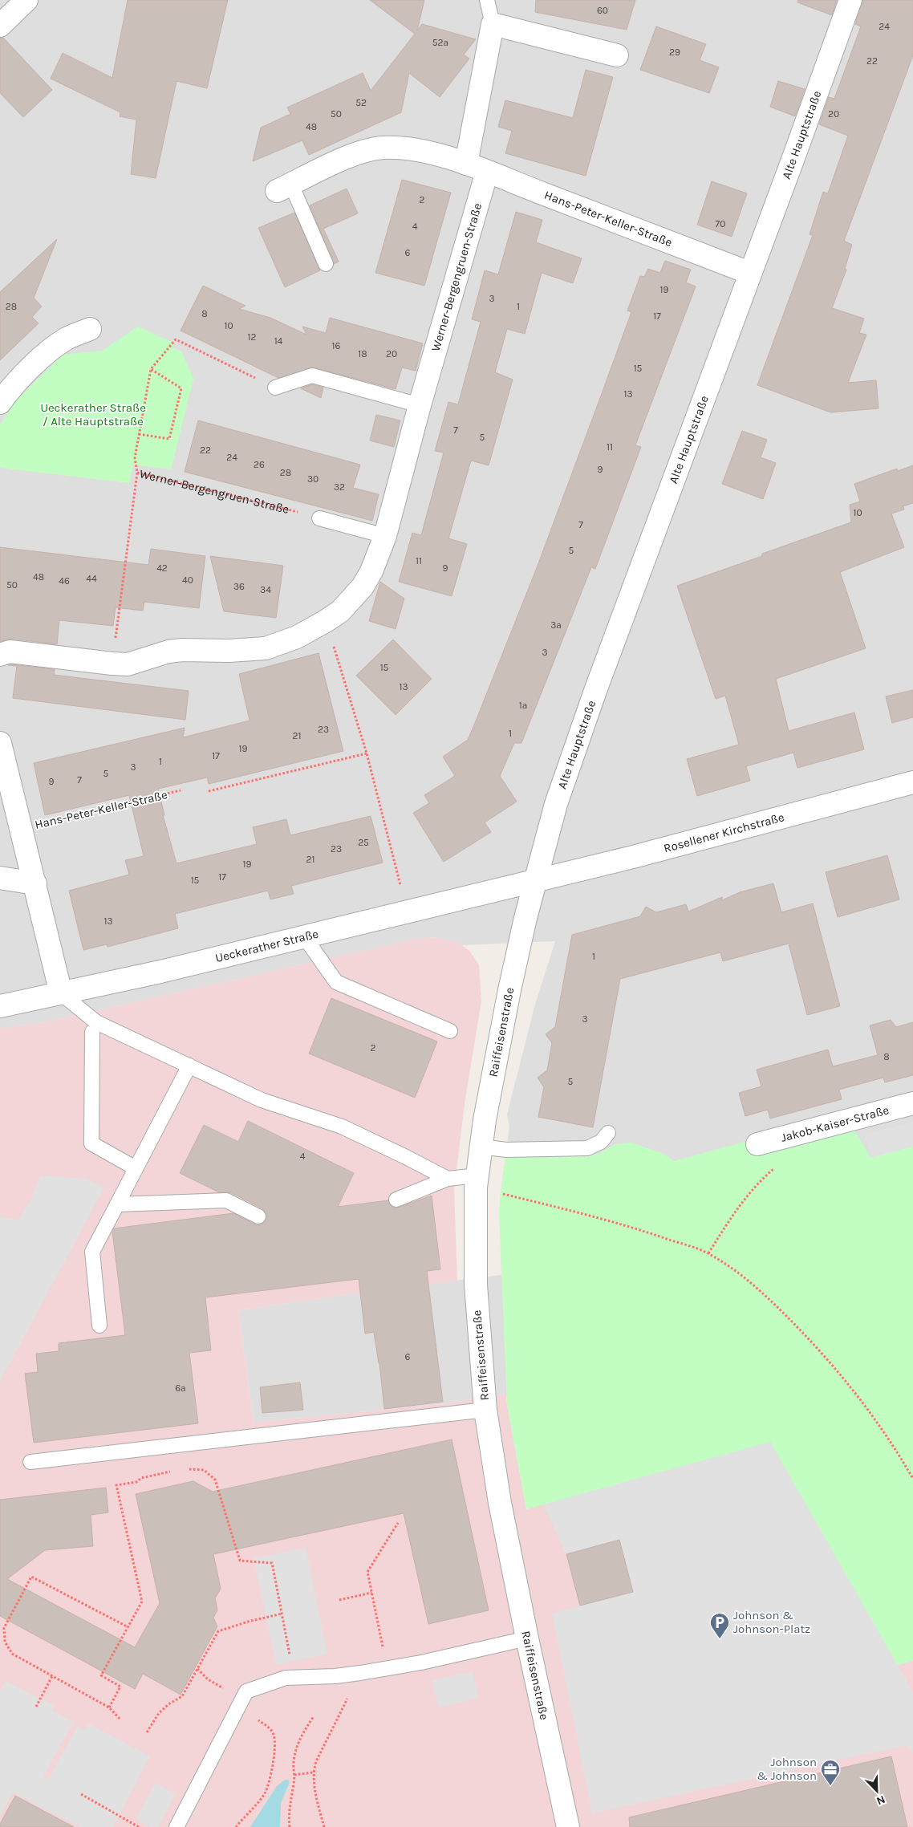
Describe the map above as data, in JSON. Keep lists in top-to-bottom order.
{
  "streets": {
    "street": [
      "Alte Hauptstraße",
      "Hans-Peter-Keller-Straße",
      "Werner-Bergengruen-Straße",
      "Rosellener Kirchstraße",
      "Ueckerather Straße",
      "Raiffeisenstraße",
      "Jakob-Kaiser-Straße"
    ]
  },
  "crossings": [
    ["Alte Hauptstraße", "Hans-Peter-Keller-Straße"],
    ["Alte Hauptstraße", "Rosellener Kirchstraße"],
    ["Alte Hauptstraße", "Ueckerather Straße"],
    ["Alte Hauptstraße", "Raiffeisenstraße"],
    ["Hans-Peter-Keller-Straße", "Werner-Bergengruen-Straße"],
    ["Hans-Peter-Keller-Straße", "Ueckerather Straße"],
    ["Rosellener Kirchstraße", "Ueckerather Straße"],
    ["Rosellener Kirchstraße", "Raiffeisenstraße"],
    ["Ueckerather Straße", "Raiffeisenstraße"]
  ],
  "parks": ["Ueckerather Straße / Alte Hauptstraße"],
  "places": {
    "parking": ["Johnson & Johnson-Platz"],
    "office": ["Johnson & Johnson"]
  },
  "house_numbers": [
    "60",
    "24",
    "52a",
    "29",
    "22",
    "52",
    "50",
    "20",
    "48",
    "2",
    "70",
    "4",
    "6",
    "19",
    "3",
    "28",
    "1",
    "8",
    "17",
    "10",
    "12",
    "14",
    "16",
    "18",
    "20",
    "15",
    "13",
    "7",
    "5",
    "11",
    "22",
    "24",
    "26",
    "9",
    "28",
    "30",
    "32",
    "10",
    "7",
    "5",
    "11",
    "42",
    "9",
    "48",
    "44",
    "40",
    "46",
    "50",
    "36",
    "34",
    "3a",
    "3",
    "15",
    "13",
    "1a",
    "23",
    "1",
    "21",
    "19",
    "17",
    "1",
    "3",
    "5",
    "7",
    "9",
    "25",
    "23",
    "21",
    "19",
    "17",
    "15",
    "13",
    "1",
    "3",
    "2",
    "8",
    "5",
    "4",
    "6",
    "6a"
  ],
  "north": "bottom right"
}
